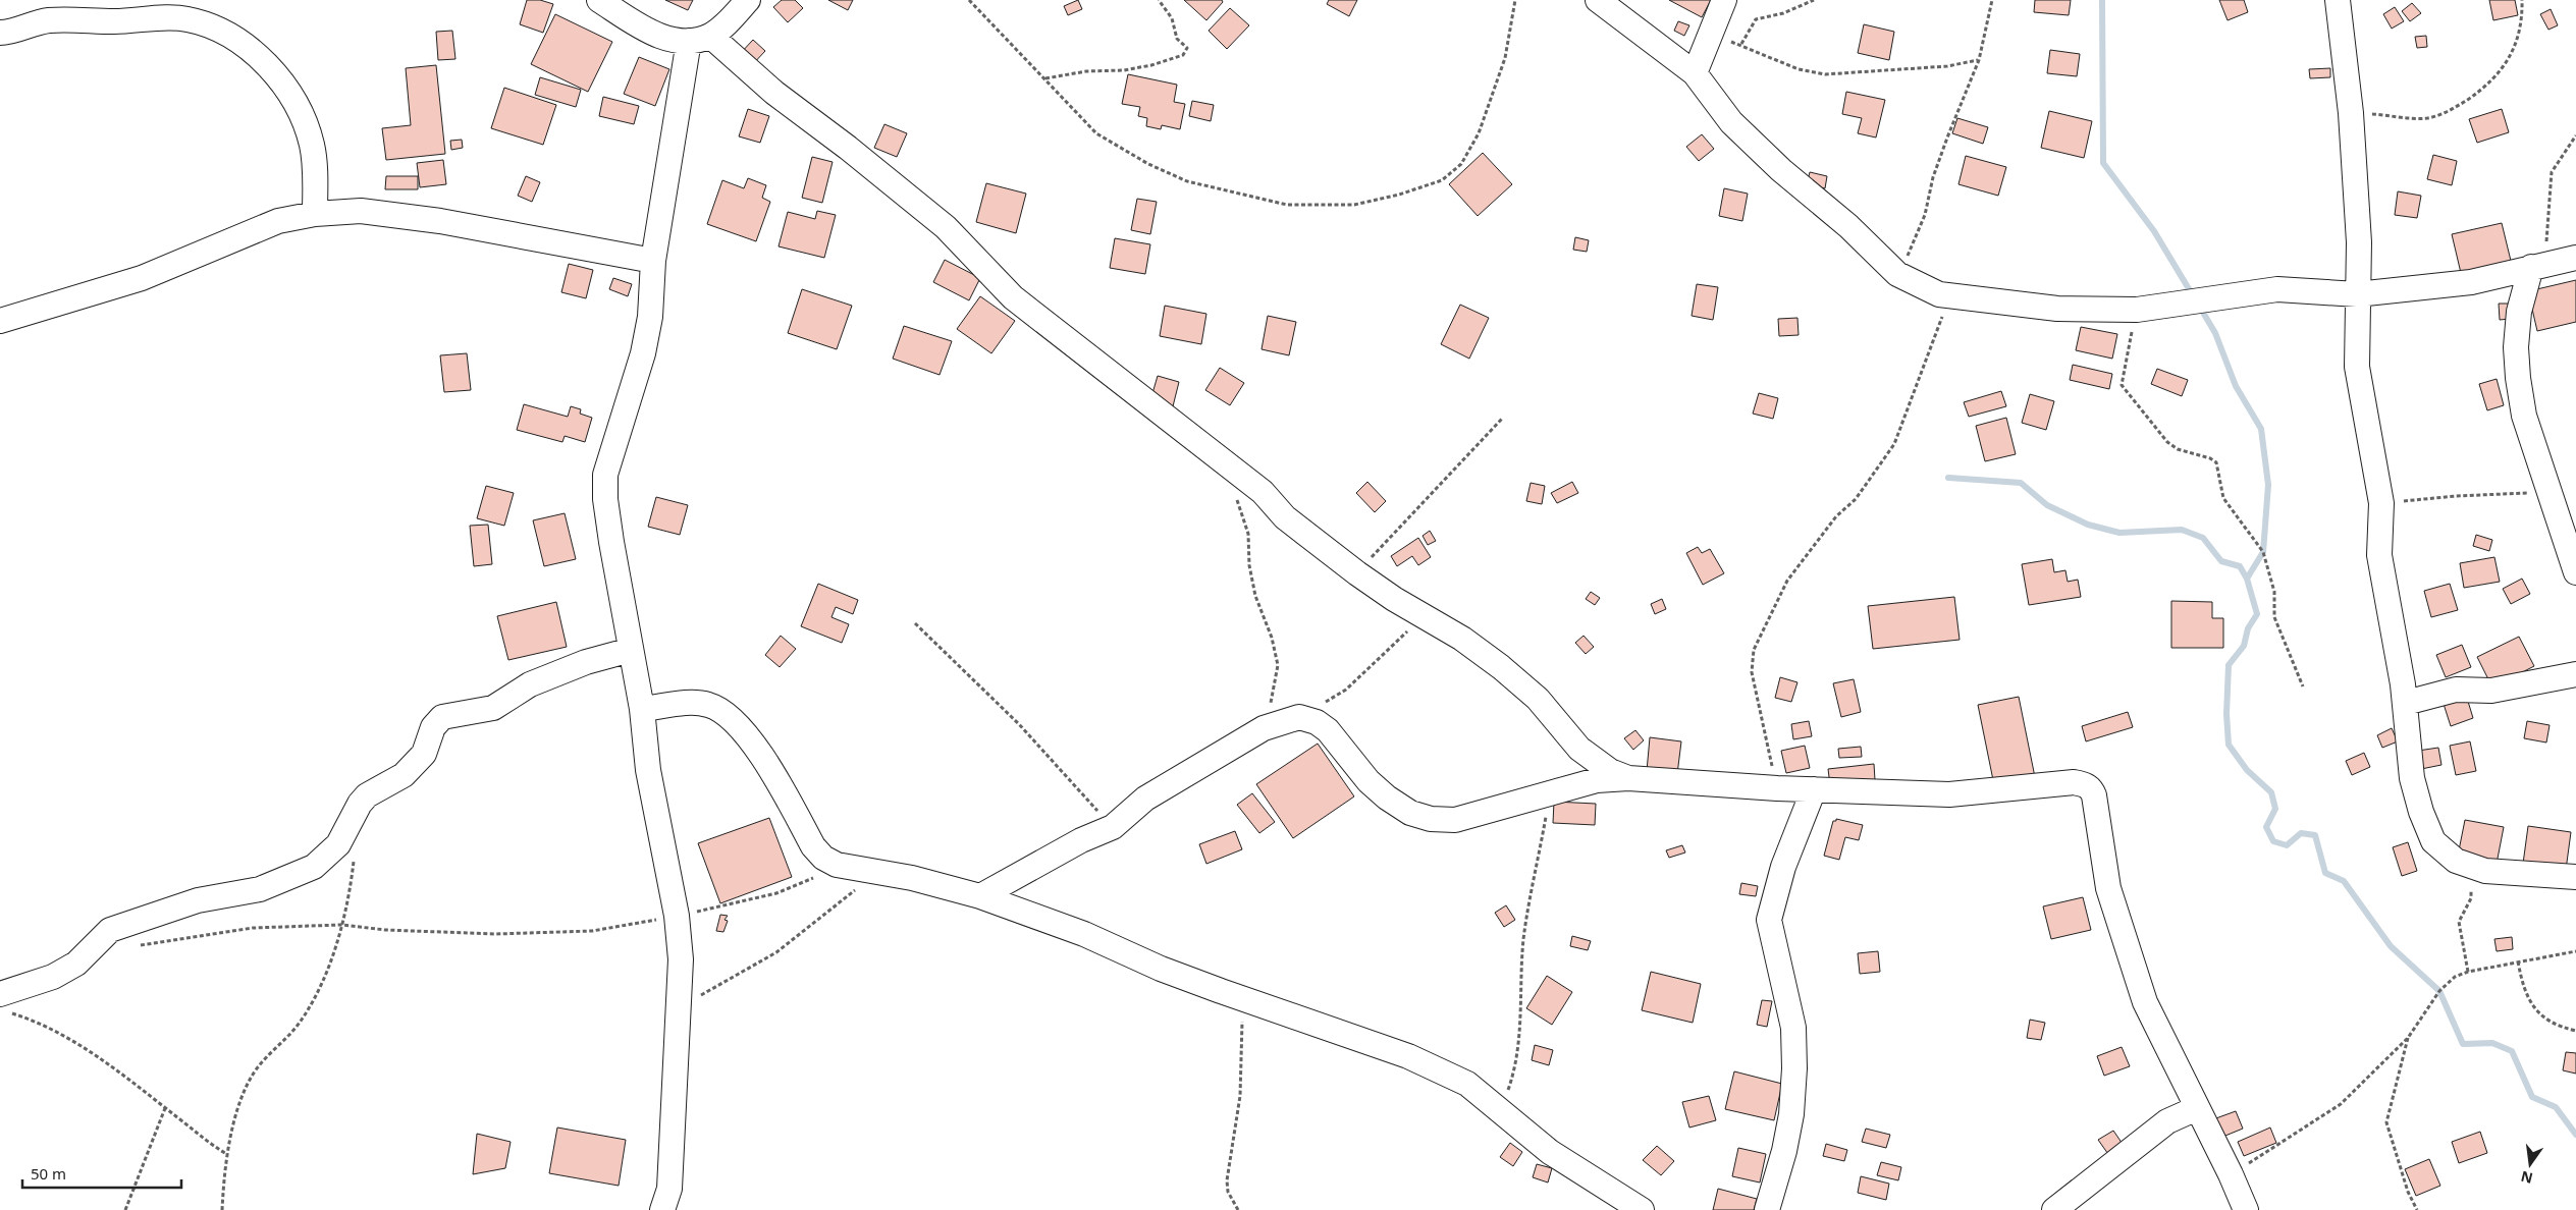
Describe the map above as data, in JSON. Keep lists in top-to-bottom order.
{
  "scale_bar": "50 m",
  "north": "bottom"
}
